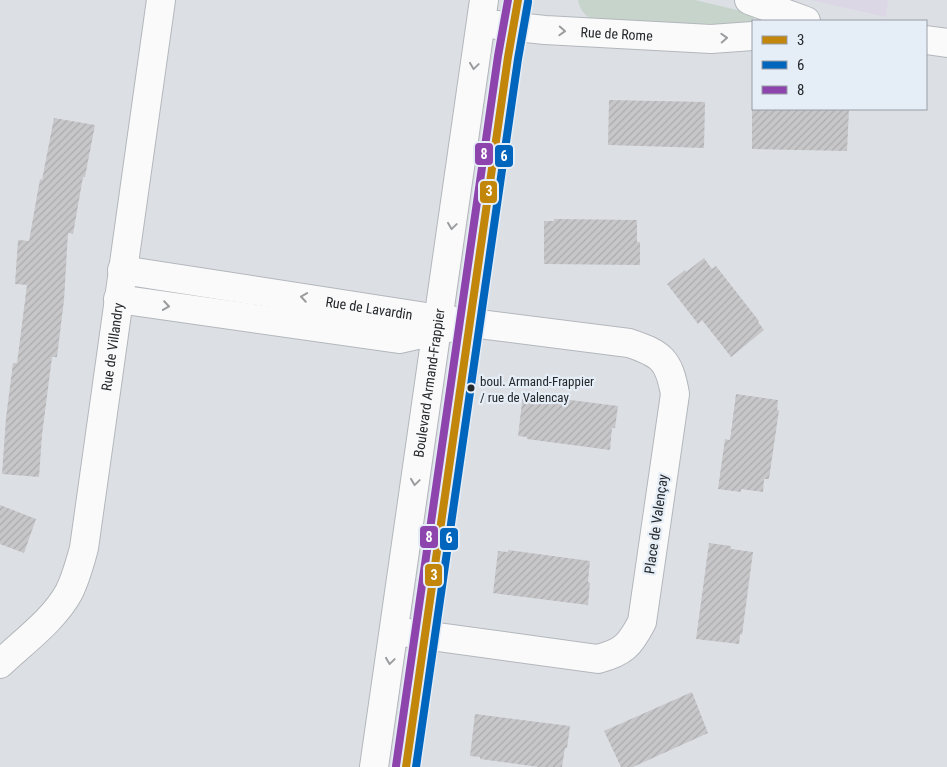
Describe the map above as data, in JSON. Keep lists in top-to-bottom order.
{
  "streets": {
    "street": [
      "Rue de Rome",
      "Rue de Lavardin",
      "Rue de Villandry",
      "Boulevard Armand-Frappier",
      "Place de Valençay"
    ]
  },
  "crossings": [
    ["Rue de Rome", "Boulevard Armand-Frappier"],
    ["Rue de Lavardin", "Rue de Villandry"],
    ["Rue de Lavardin", "Boulevard Armand-Frappier"],
    ["Rue de Lavardin", "Place de Valençay"],
    ["Boulevard Armand-Frappier", "Place de Valençay"]
  ],
  "one_way": ["Rue de Rome"],
  "places": ["boul. Armand-Frappier / rue de Valencay"],
  "lines": ["transit line 3", "transit line 8", "transit line 6"],
  "legend": ["3", "6", "8"]
}
